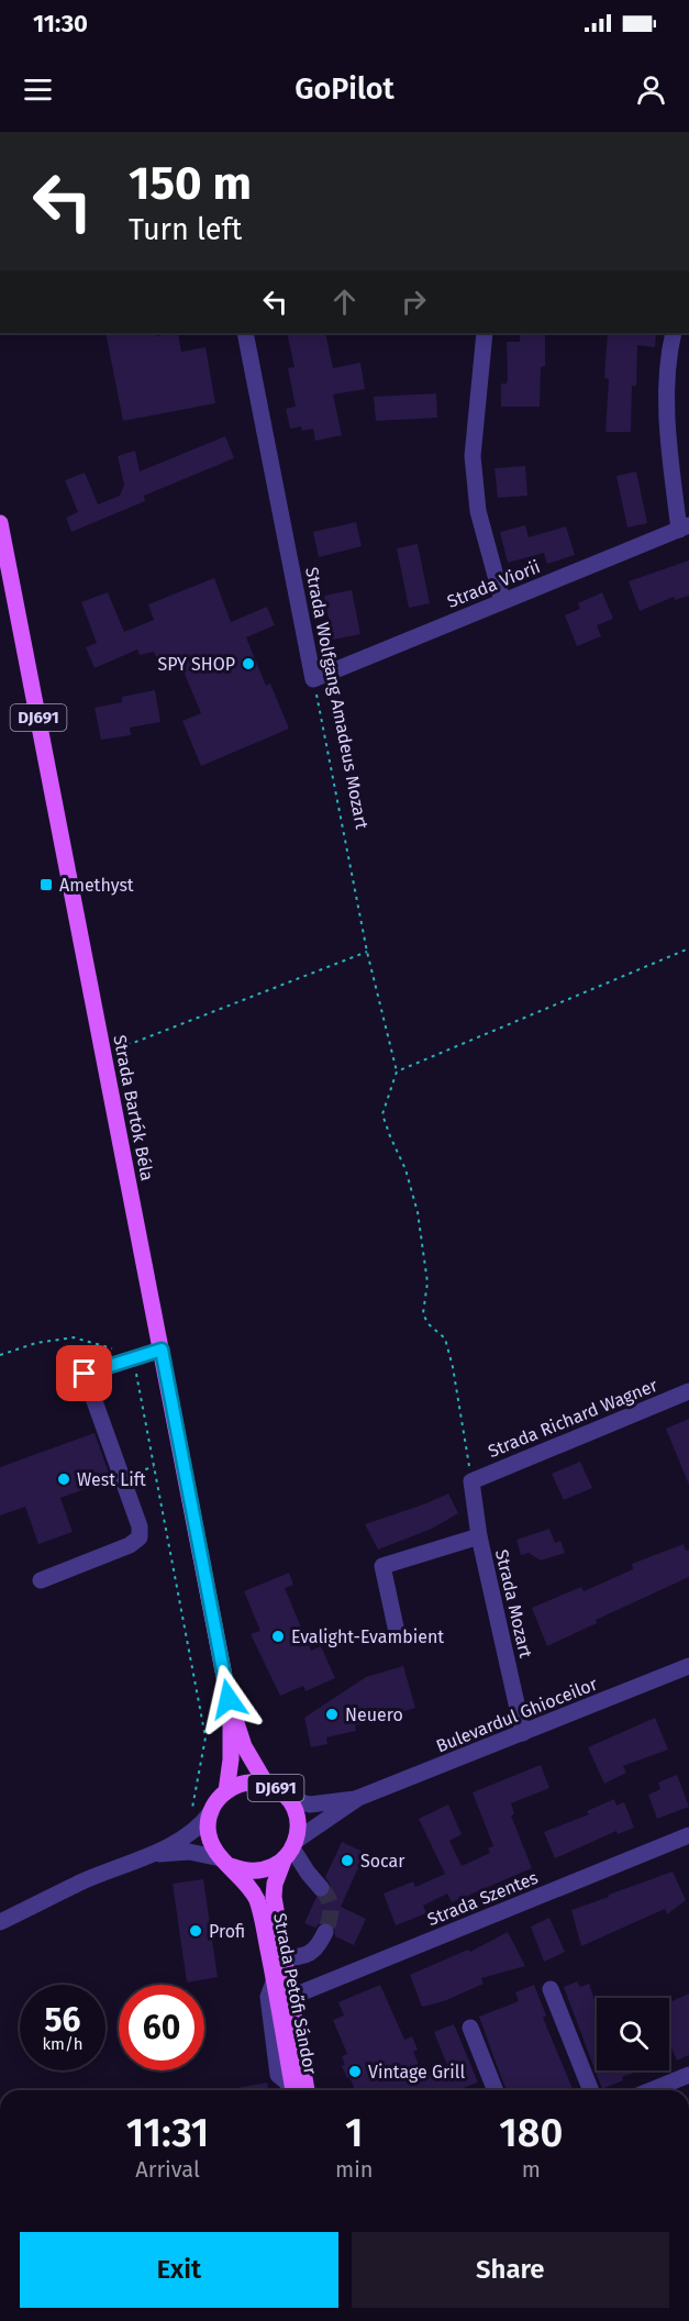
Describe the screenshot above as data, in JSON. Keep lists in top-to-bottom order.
{
  "streets": {
    "main road": ["DJ691", "Strada Bartók Béla", "Strada Petőfi Sándor"],
    "street": [
      "Strada Viorii",
      "Strada Wolfgang Amadeus Mozart",
      "Strada Richard Wagner",
      "Strada Mozart",
      "Bulevardul Ghioceilor",
      "Strada Szentes"
    ]
  },
  "crossings": [
    ["Strada Viorii", "Strada Wolfgang Amadeus Mozart"],
    ["DJ691", "Strada Bartók Béla"],
    ["DJ691", "Bulevardul Ghioceilor"],
    ["DJ691", "Strada Petőfi Sándor"],
    ["Strada Bartók Béla", "Bulevardul Ghioceilor"],
    ["Strada Bartók Béla", "Strada Petőfi Sándor"],
    ["Strada Richard Wagner", "Strada Mozart"],
    ["Strada Mozart", "Bulevardul Ghioceilor"],
    ["Bulevardul Ghioceilor", "Strada Petőfi Sándor"],
    ["Strada Szentes", "Strada Petőfi Sándor"]
  ],
  "places": {
    "other": [
      "SPY SHOP",
      "West Lift",
      "Evalight-Evambient",
      "Neuero",
      "Socar",
      "Profi",
      "Vintage Grill"
    ],
    "transit": ["Amethyst"]
  },
  "page": {
    "status": "11:30",
    "header": "GoPilot",
    "turn": ["150 m", "Turn left"],
    "speed": "56 km/h",
    "limit": "60",
    "eta": [
      "11:31",
      "Arrival",
      "1",
      "min",
      "180",
      "m"
    ],
    "buttons": ["Exit", "Share"]
  }
}
